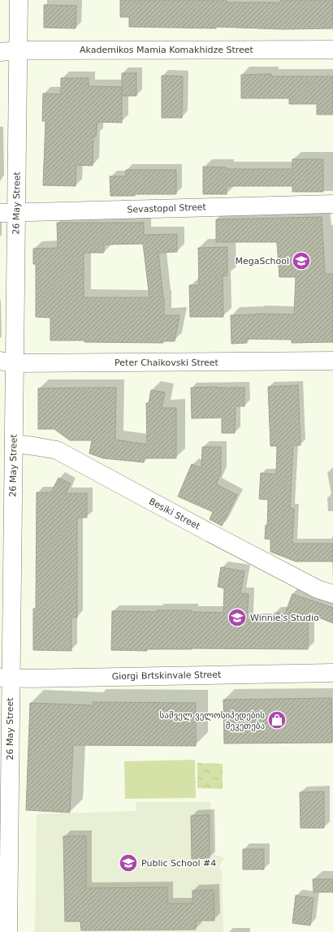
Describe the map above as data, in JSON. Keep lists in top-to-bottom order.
{
  "streets": {
    "street": [
      "Akademikos Mamia Komakhidze Street",
      "26 May Street",
      "Sevastopol Street",
      "Peter Chaikovski Street",
      "Besiki Street",
      "Giorgi Brtskinvale Street"
    ]
  },
  "crossings": [
    ["Akademikos Mamia Komakhidze Street", "26 May Street"],
    ["26 May Street", "Sevastopol Street"],
    ["26 May Street", "Peter Chaikovski Street"],
    ["26 May Street", "Besiki Street"],
    ["26 May Street", "Giorgi Brtskinvale Street"]
  ],
  "places": {
    "school or university": ["MegaSchool", "Winnie's Studio", "Public School #4"],
    "shop": ["სამველ ველოსიპედების შეკეთება"]
  }
}
